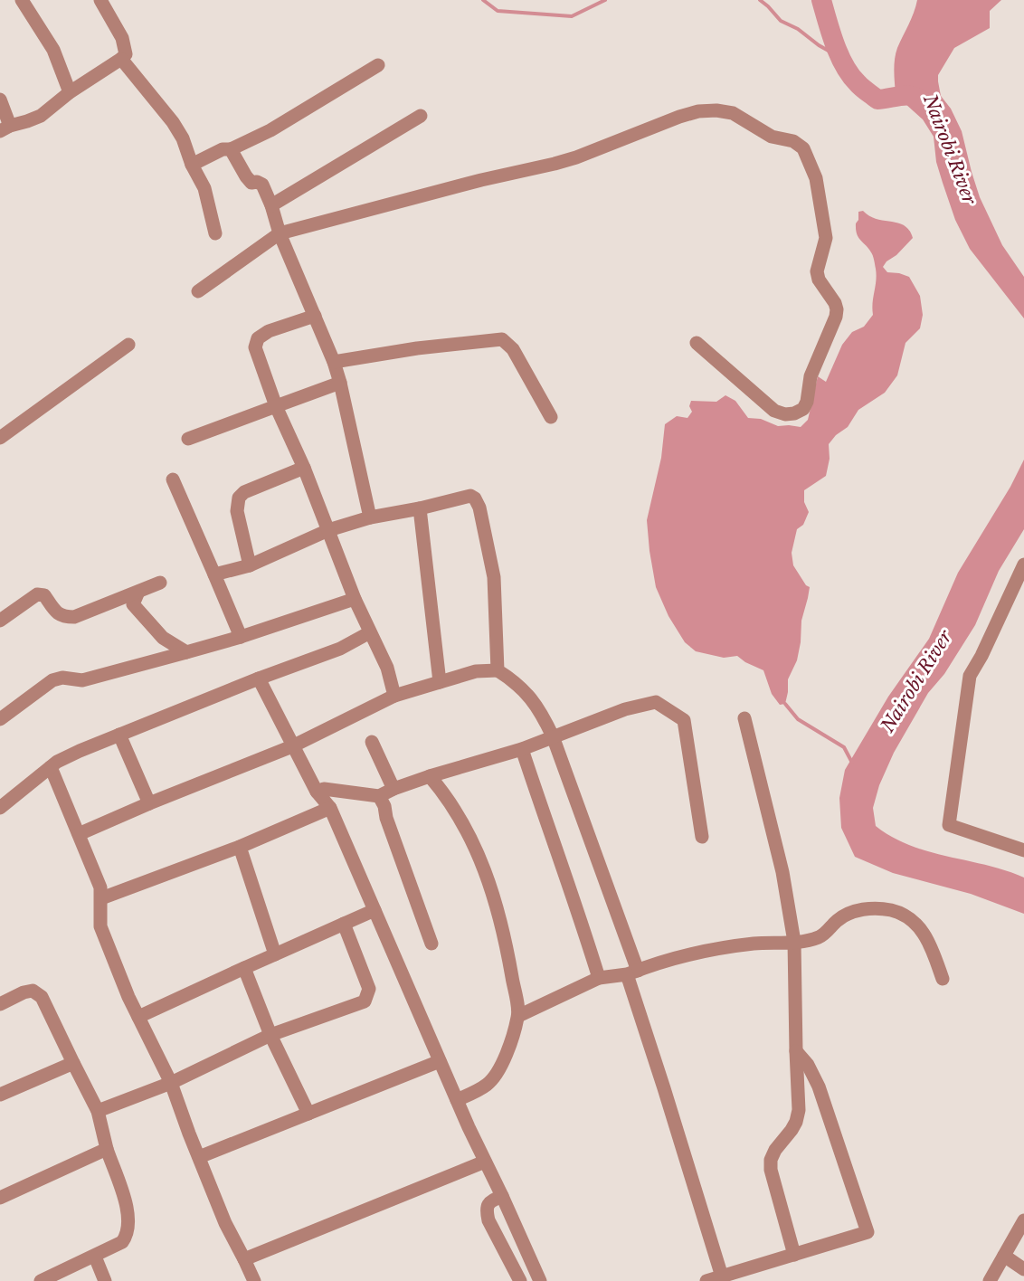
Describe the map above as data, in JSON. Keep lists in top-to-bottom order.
{
  "water": ["Nairobi River"]
}
